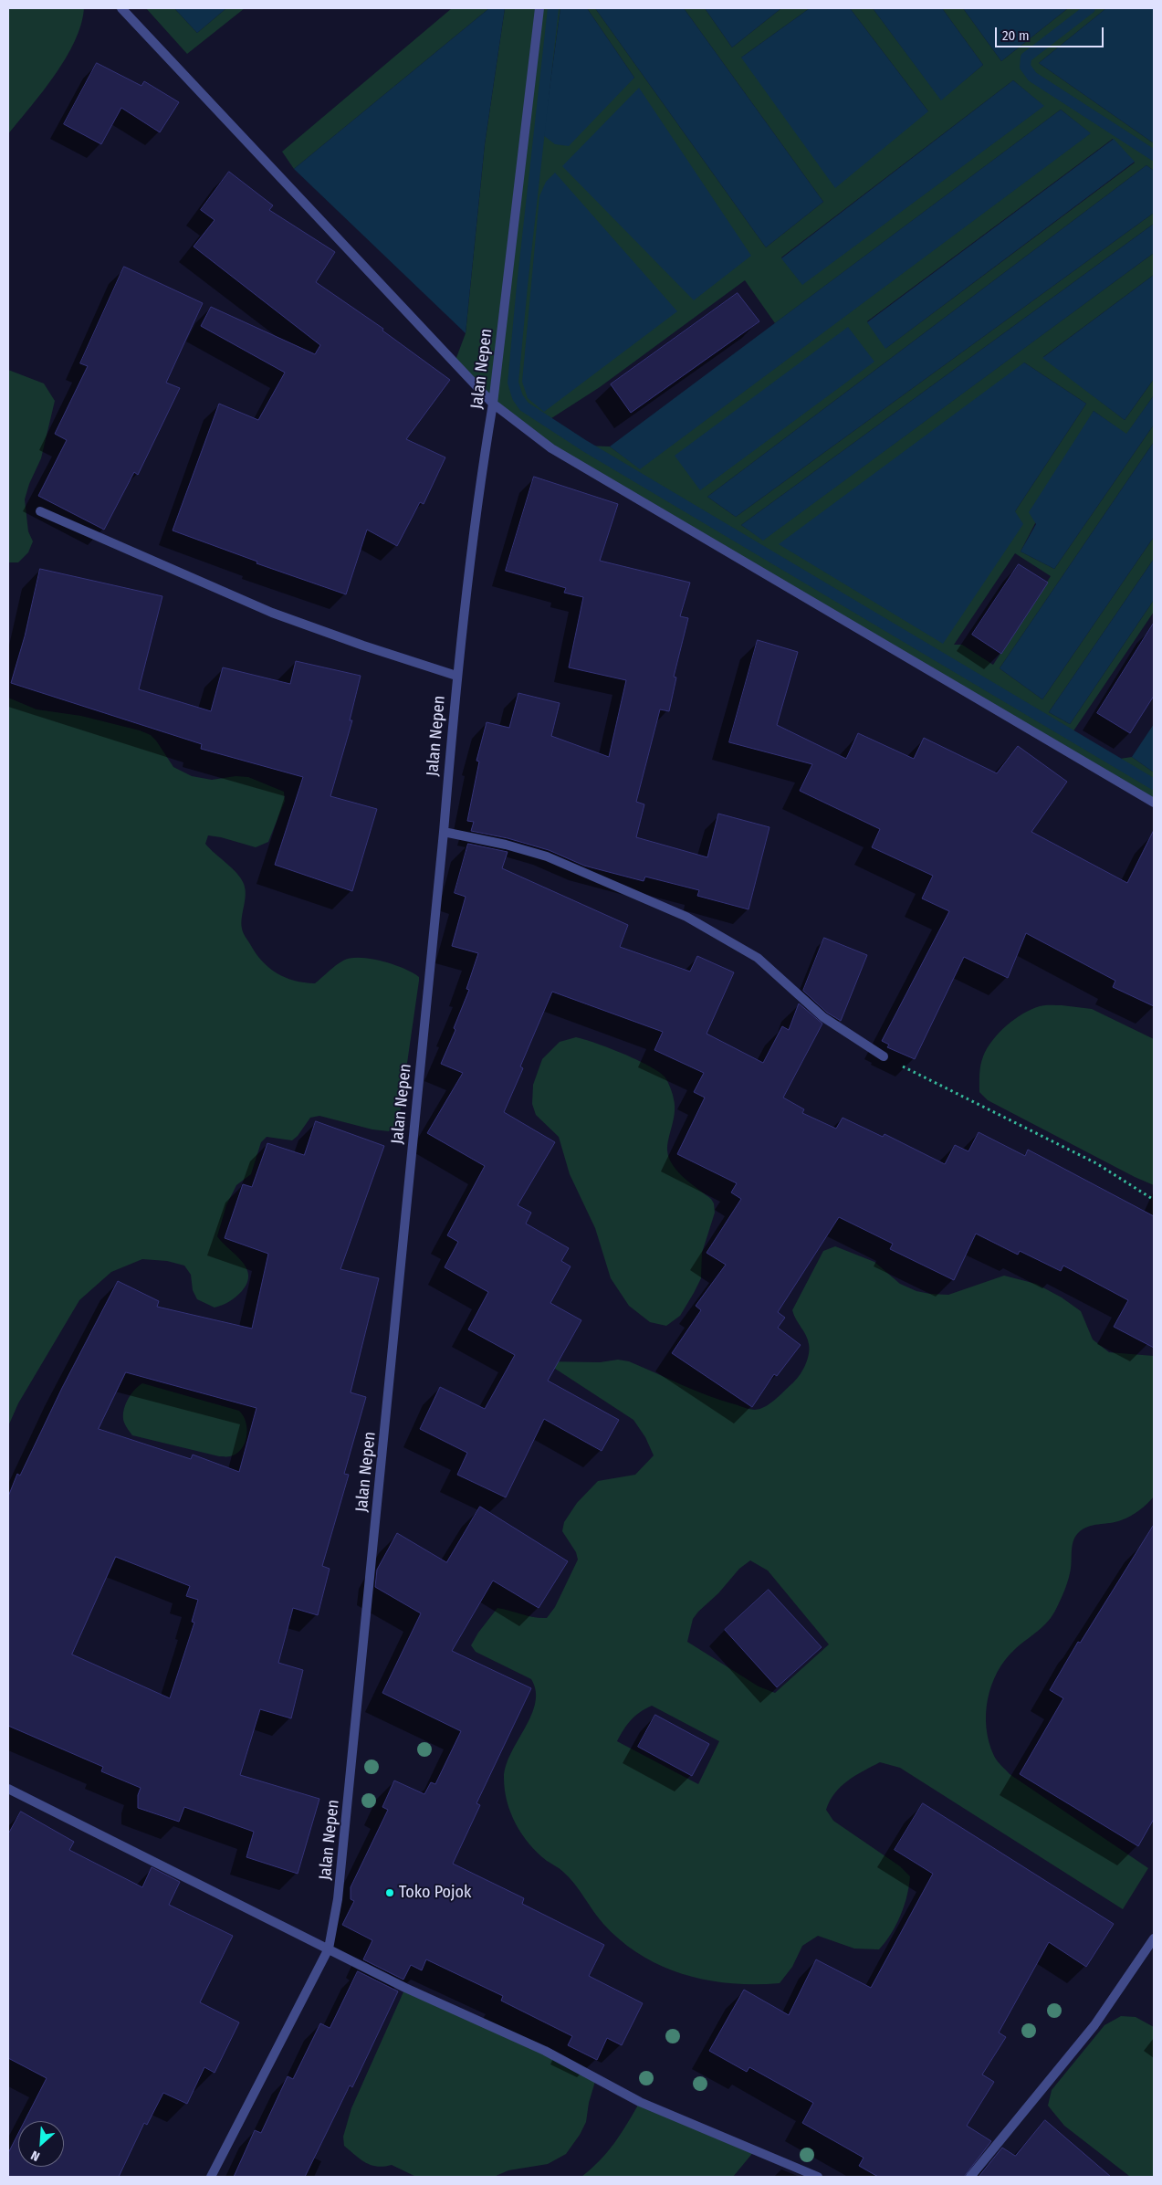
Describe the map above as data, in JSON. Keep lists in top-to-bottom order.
{
  "streets": {
    "street": ["Jalan Nepen"]
  },
  "places": ["Toko Pojok"],
  "scale_bar": "20 m",
  "north": "bottom left"
}
